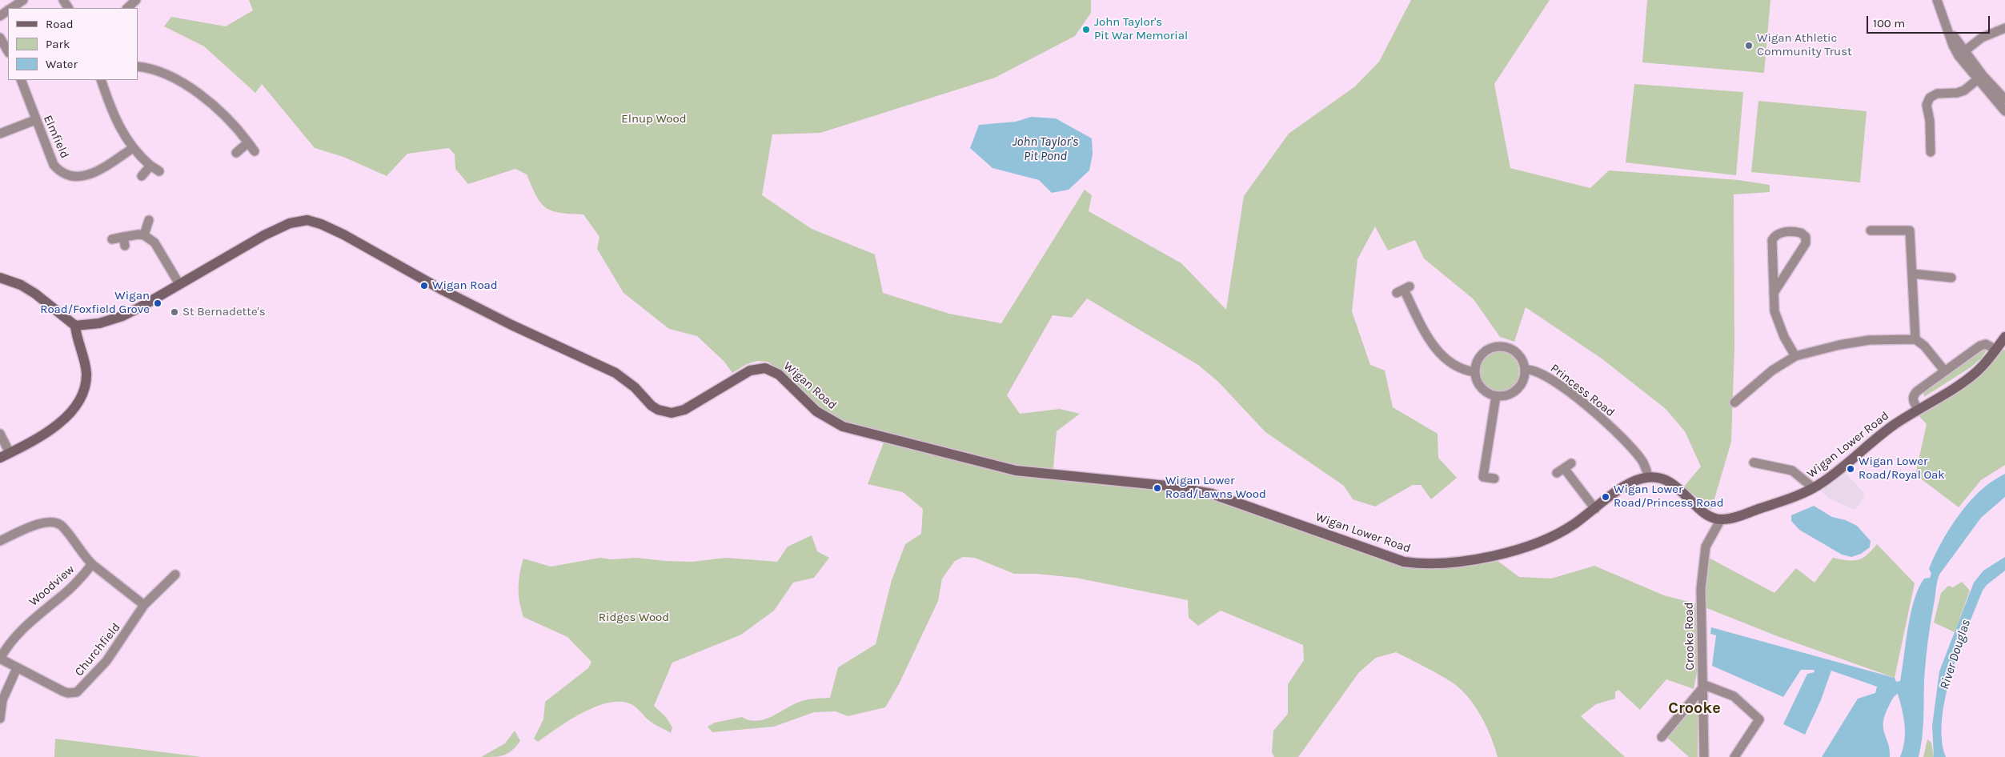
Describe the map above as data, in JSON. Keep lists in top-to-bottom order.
{
  "streets": {
    "main road": ["Wigan Road", "Wigan Lower Road"],
    "street": [
      "Elmfield",
      "Princess Road",
      "Woodview",
      "Crooke Road",
      "Churchfield"
    ]
  },
  "crossings": [
    ["Wigan Road", "Wigan Lower Road"],
    ["Princess Road", "Wigan Lower Road"],
    ["Wigan Lower Road", "Crooke Road"],
    ["Woodview", "Churchfield"]
  ],
  "districts": ["Crooke"],
  "water": ["John Taylor's Pit Pond", "River Douglas"],
  "parks": ["Elnup Wood", "Ridges Wood"],
  "places": [
    "John Taylor's Pit War Memorial",
    "Wigan Athletic Community Trust",
    "Wigan Road",
    "Wigan Road/Foxfield Grove",
    "St Bernadette's",
    "Wigan Lower Road/Royal Oak",
    "Wigan Lower Road/Lawns Wood",
    "Wigan Lower Road/Princess Road"
  ],
  "legend": ["Road", "Park", "Water"],
  "scale_bar": "100 m"
}
